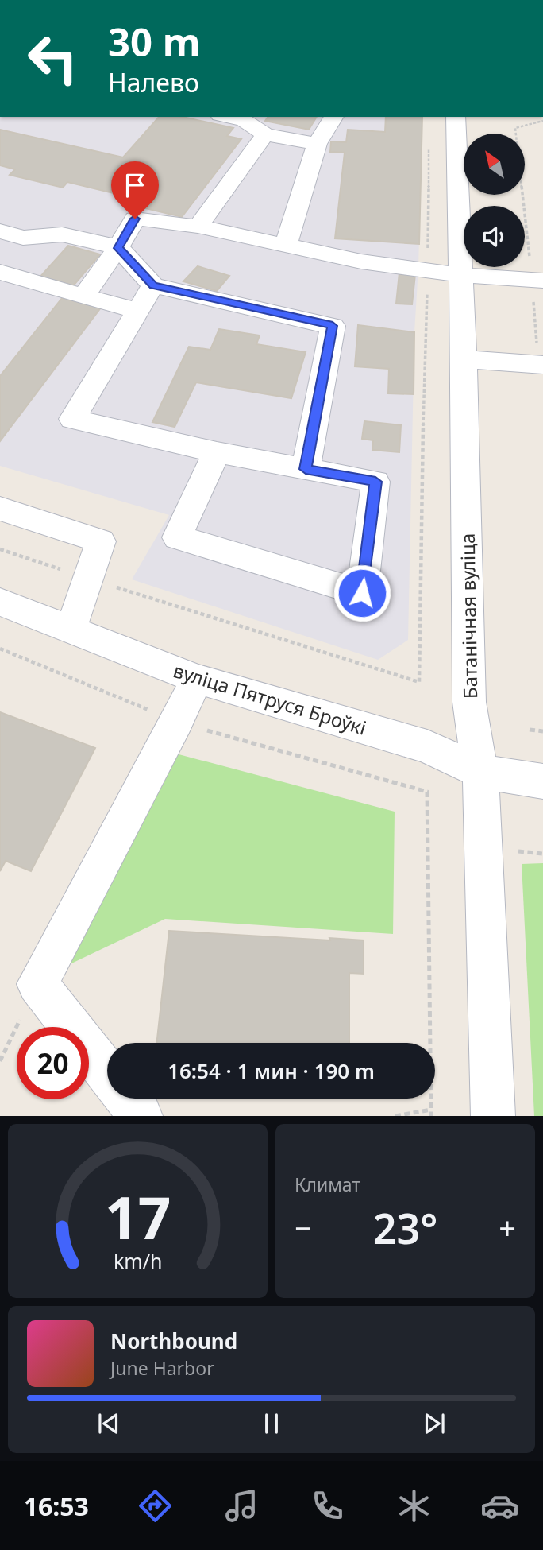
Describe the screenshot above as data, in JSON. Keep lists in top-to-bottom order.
{
  "streets": {
    "street": ["Батанічная вуліца", "вуліца Пятруся Броўкі"]
  },
  "crossings": [
    ["Батанічная вуліца", "вуліца Пятруся Броўкі"]
  ],
  "north": "top left",
  "page": {
    "turn": ["30 m", "Налево"],
    "limit": "20",
    "trip": "16:54 · 1 мин · 190 m",
    "tile": "Климат",
    "heat": ["−", "23°", "+"],
    "song": ["Northbound", "June Harbor"],
    "tabs": "16:53",
    "gauge": ["17", "km/h"]
  }
}
